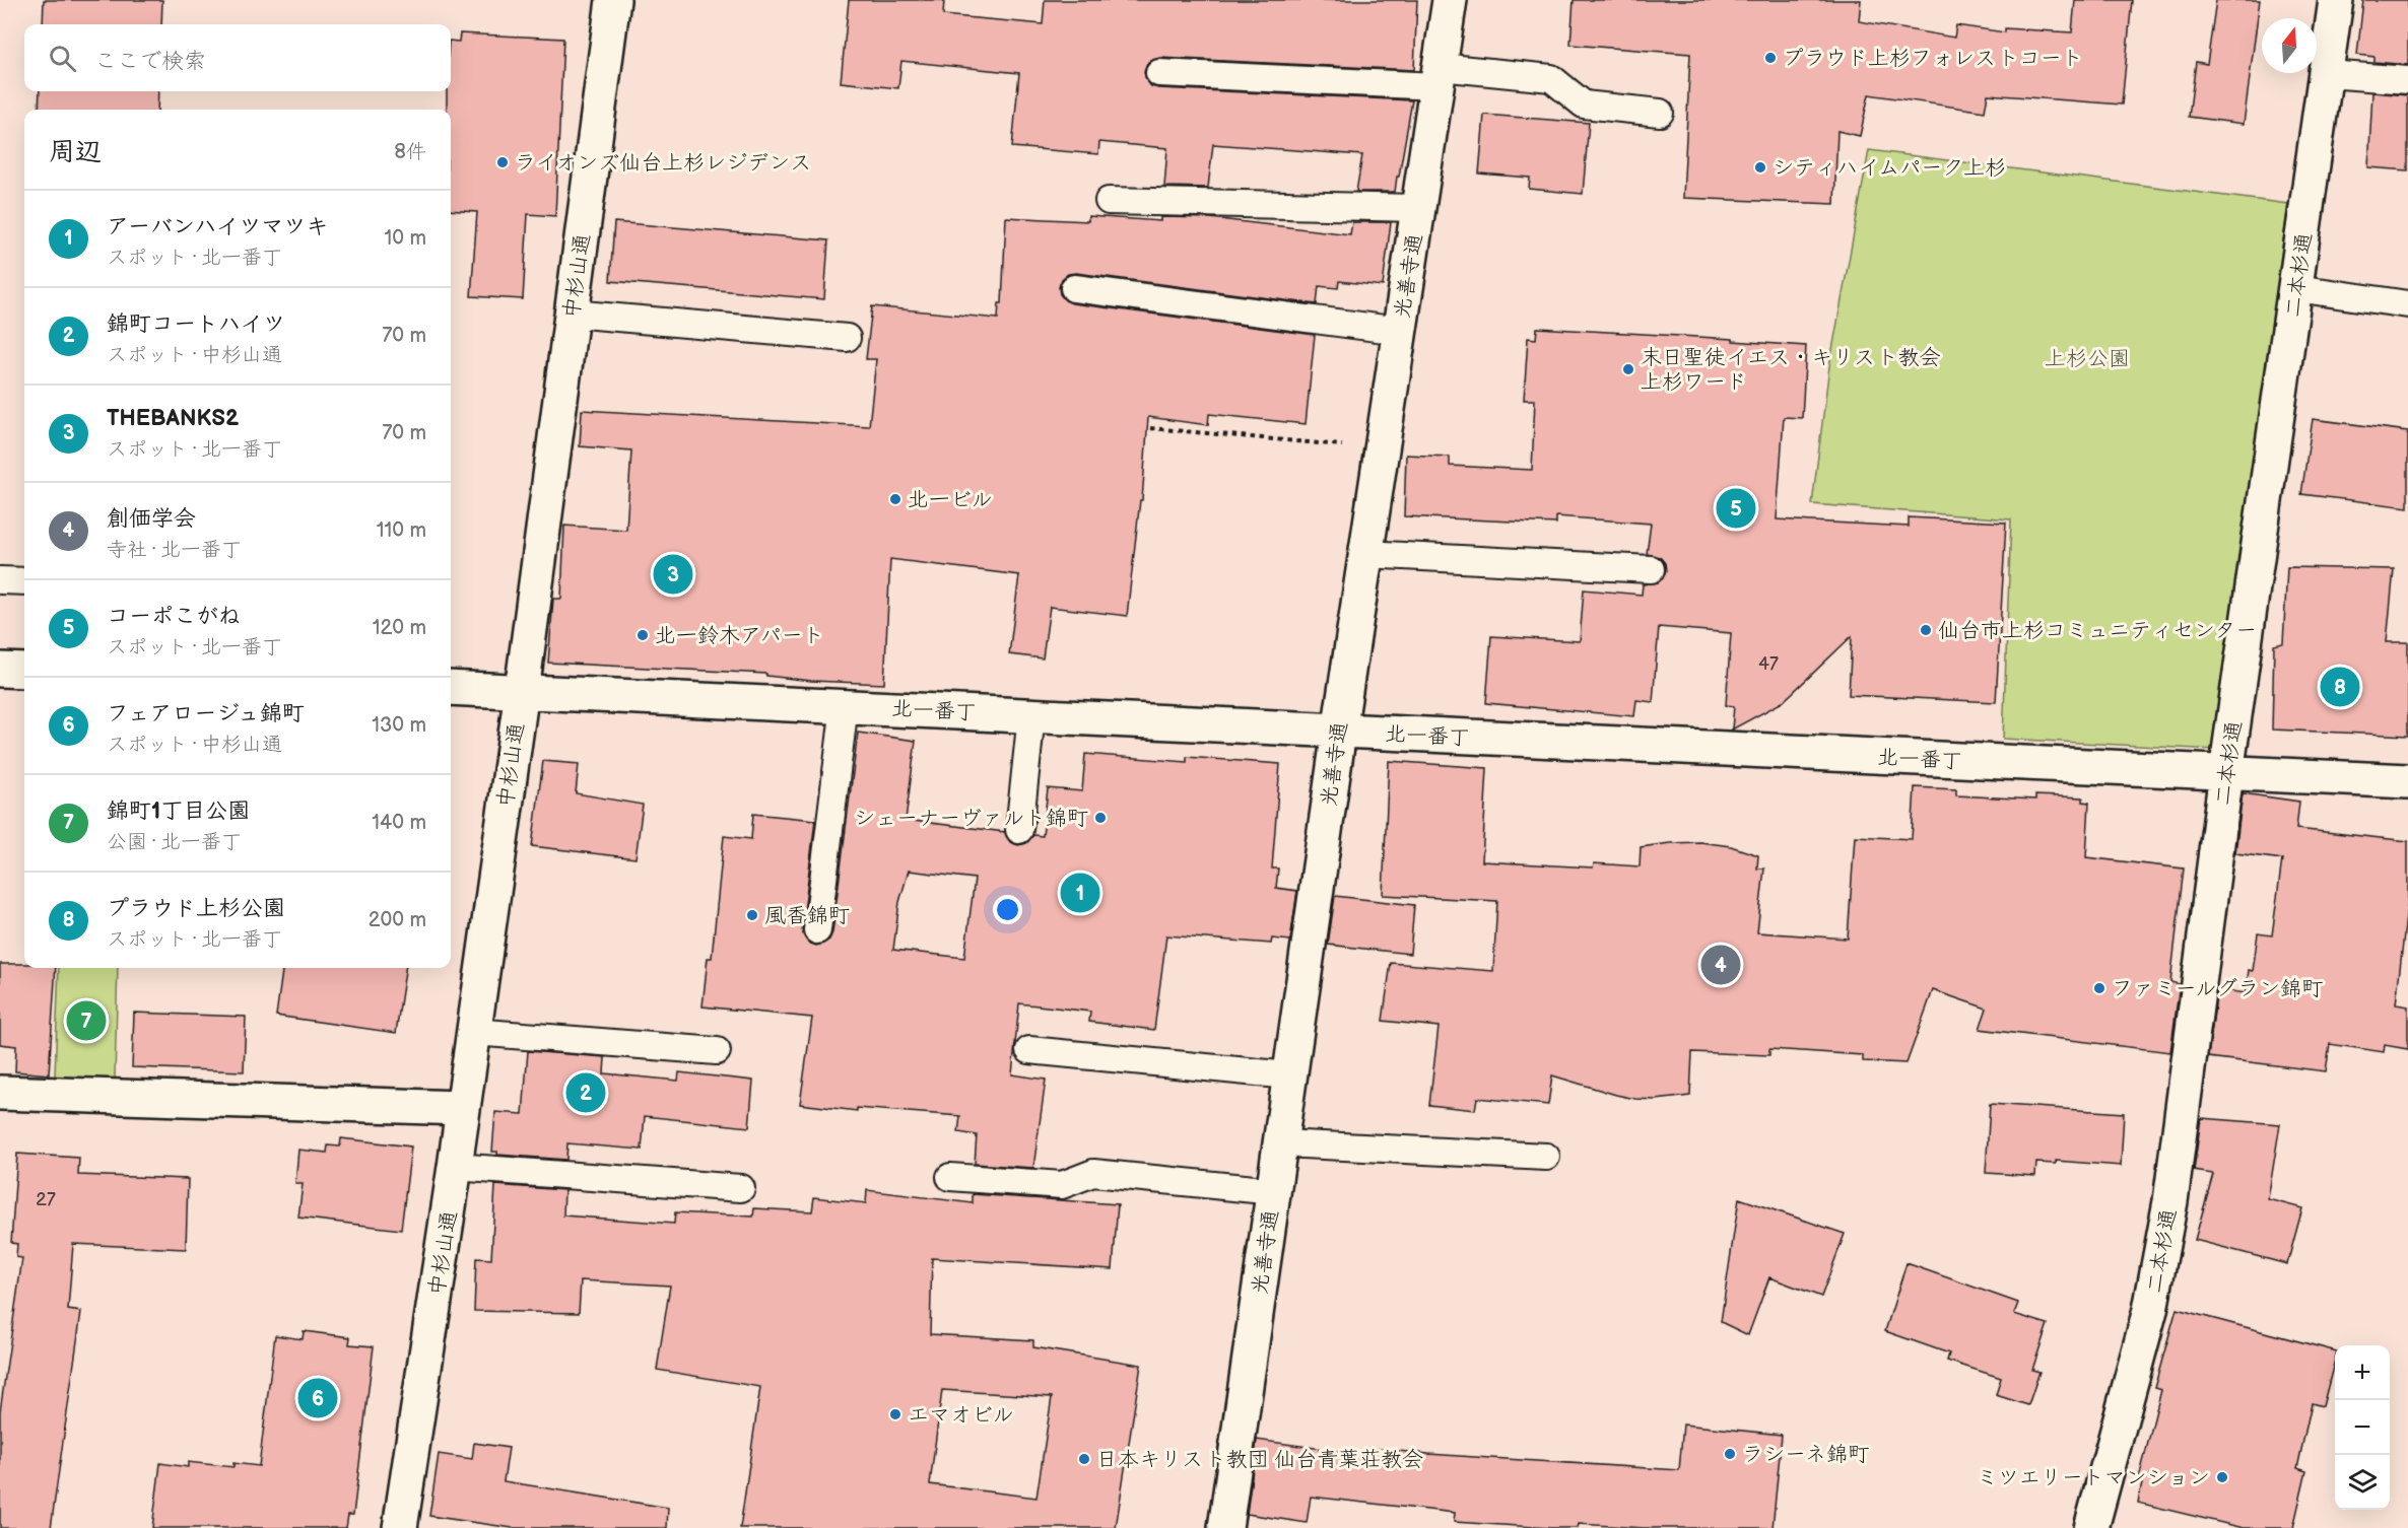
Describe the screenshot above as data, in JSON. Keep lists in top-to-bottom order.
{
  "streets": {
    "street": [
      "二本杉通",
      "中杉山通",
      "光善寺通",
      "北一番丁"
    ]
  },
  "crossings": [
    ["二本杉通", "北一番丁"],
    ["中杉山通", "北一番丁"],
    ["光善寺通", "北一番丁"]
  ],
  "parks": ["上杉公園"],
  "places": [
    "プラウド上杉フォレストコート",
    "ライオンズ仙台上杉レジデンス",
    "シティハイムパーク上杉",
    "末日聖徒イエス・キリスト教会 上杉ワード",
    "北一ビル",
    "仙台市上杉コミュニティセンター",
    "北一鈴木アパート",
    "シェーナーヴァルト錦町",
    "風香錦町",
    "ファミールグラン錦町",
    "エマオビル",
    "ラシーネ錦町",
    "日本キリスト教団 仙台青葉荘教会",
    "ミツエリートマンション"
  ],
  "house_numbers": ["47", "27"],
  "north": "top",
  "page": {
    "search": "ここで検索",
    "heading": ["周辺", "8件"],
    "list": [
      {
        "mark": "1",
        "name": "アーバンハイツマツキ",
        "note": "スポット · 北一番丁",
        "value": "10 m"
      },
      {
        "mark": "2",
        "name": "錦町コートハイツ",
        "note": "スポット · 中杉山通",
        "value": "70 m"
      },
      {
        "mark": "3",
        "name": "THEBANKS2",
        "note": "スポット · 北一番丁",
        "value": "70 m"
      },
      {
        "mark": "4",
        "name": "創価学会",
        "note": "寺社 · 北一番丁",
        "value": "110 m"
      },
      {
        "mark": "5",
        "name": "コーポこがね",
        "note": "スポット · 北一番丁",
        "value": "120 m"
      },
      {
        "mark": "6",
        "name": "フェアロージュ錦町",
        "note": "スポット · 中杉山通",
        "value": "130 m"
      },
      {
        "mark": "7",
        "name": "錦町1丁目公園",
        "note": "公園 · 北一番丁",
        "value": "140 m"
      },
      {
        "mark": "8",
        "name": "プラウド上杉公園",
        "note": "スポット · 北一番丁",
        "value": "200 m"
      }
    ],
    "pins": [
      "5",
      "3",
      "8",
      "1",
      "4",
      "7",
      "2",
      "6"
    ],
    "map_buttons": ["+", "−"]
  }
}
